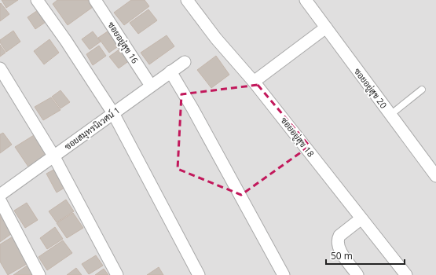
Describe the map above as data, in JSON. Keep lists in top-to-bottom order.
{
  "streets": {
    "street": [
      "ซอยอยู่สุข 16",
      "ซอยอยู่สุข 20",
      "ซอยสมุทรนิเวศน์ 1",
      "ซอยอยู่สุข 18"
    ]
  },
  "crossings": [
    ["ซอยอยู่สุข 16", "ซอยสมุทรนิเวศน์ 1"]
  ],
  "scale_bar": "50 m"
}
